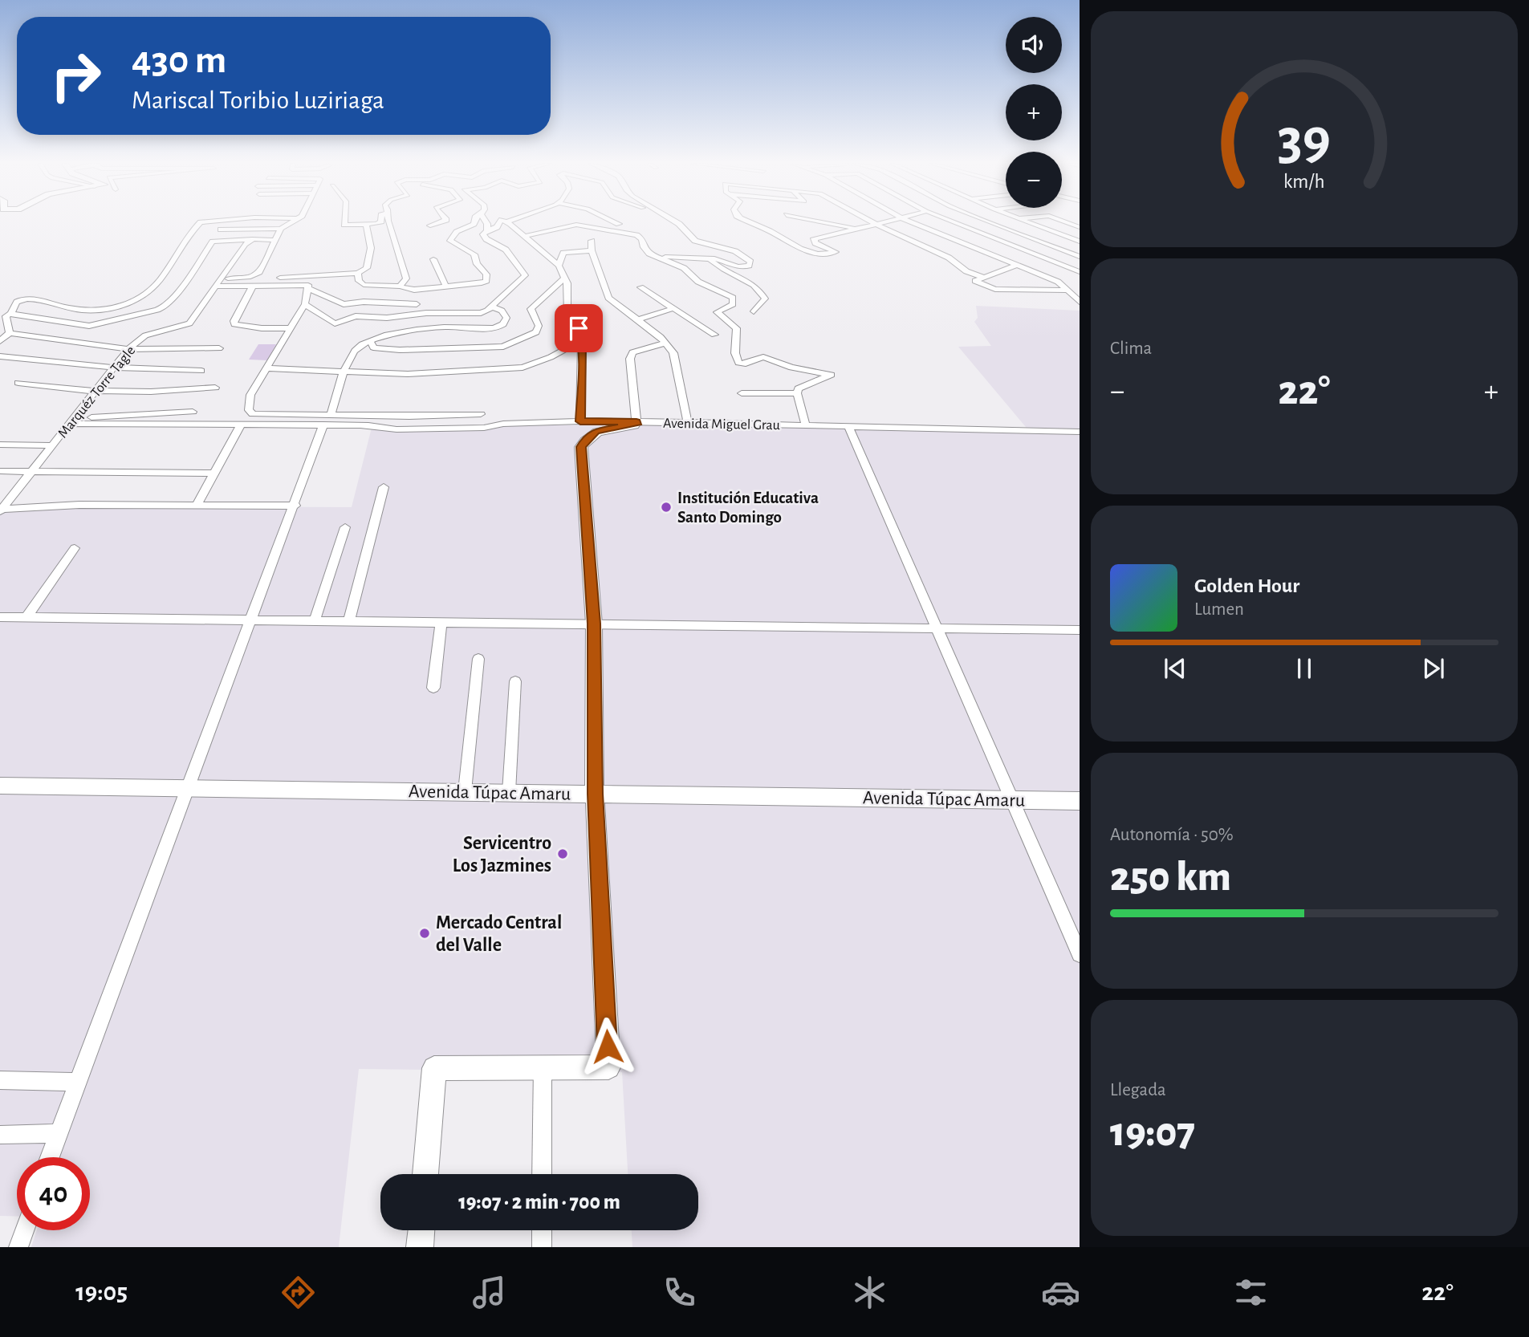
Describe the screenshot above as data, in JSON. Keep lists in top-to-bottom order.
{
  "streets": {
    "street": ["Marquéz Torre Tagle", "Avenida Miguel Grau", "Avenida Túpac Amaru"]
  },
  "places": ["Institución Educativa Santo Domingo", "Servicentro Los Jazmines", "Mercado Central del Valle"],
  "page": {
    "map_buttons": ["+", "−"],
    "turn": ["430 m", "Mariscal Toribio Luziriaga"],
    "tile": [
      "Clima",
      ["Autonomía · 50%", "250 km"],
      ["Llegada", "19:07"]
    ],
    "heat": ["−", "22°", "+"],
    "song": ["Golden Hour", "Lumen"],
    "limit": "40",
    "trip": "19:07 · 2 min · 700 m",
    "tabs": ["19:05", "22°"],
    "gauge": ["39", "km/h"]
  }
}
